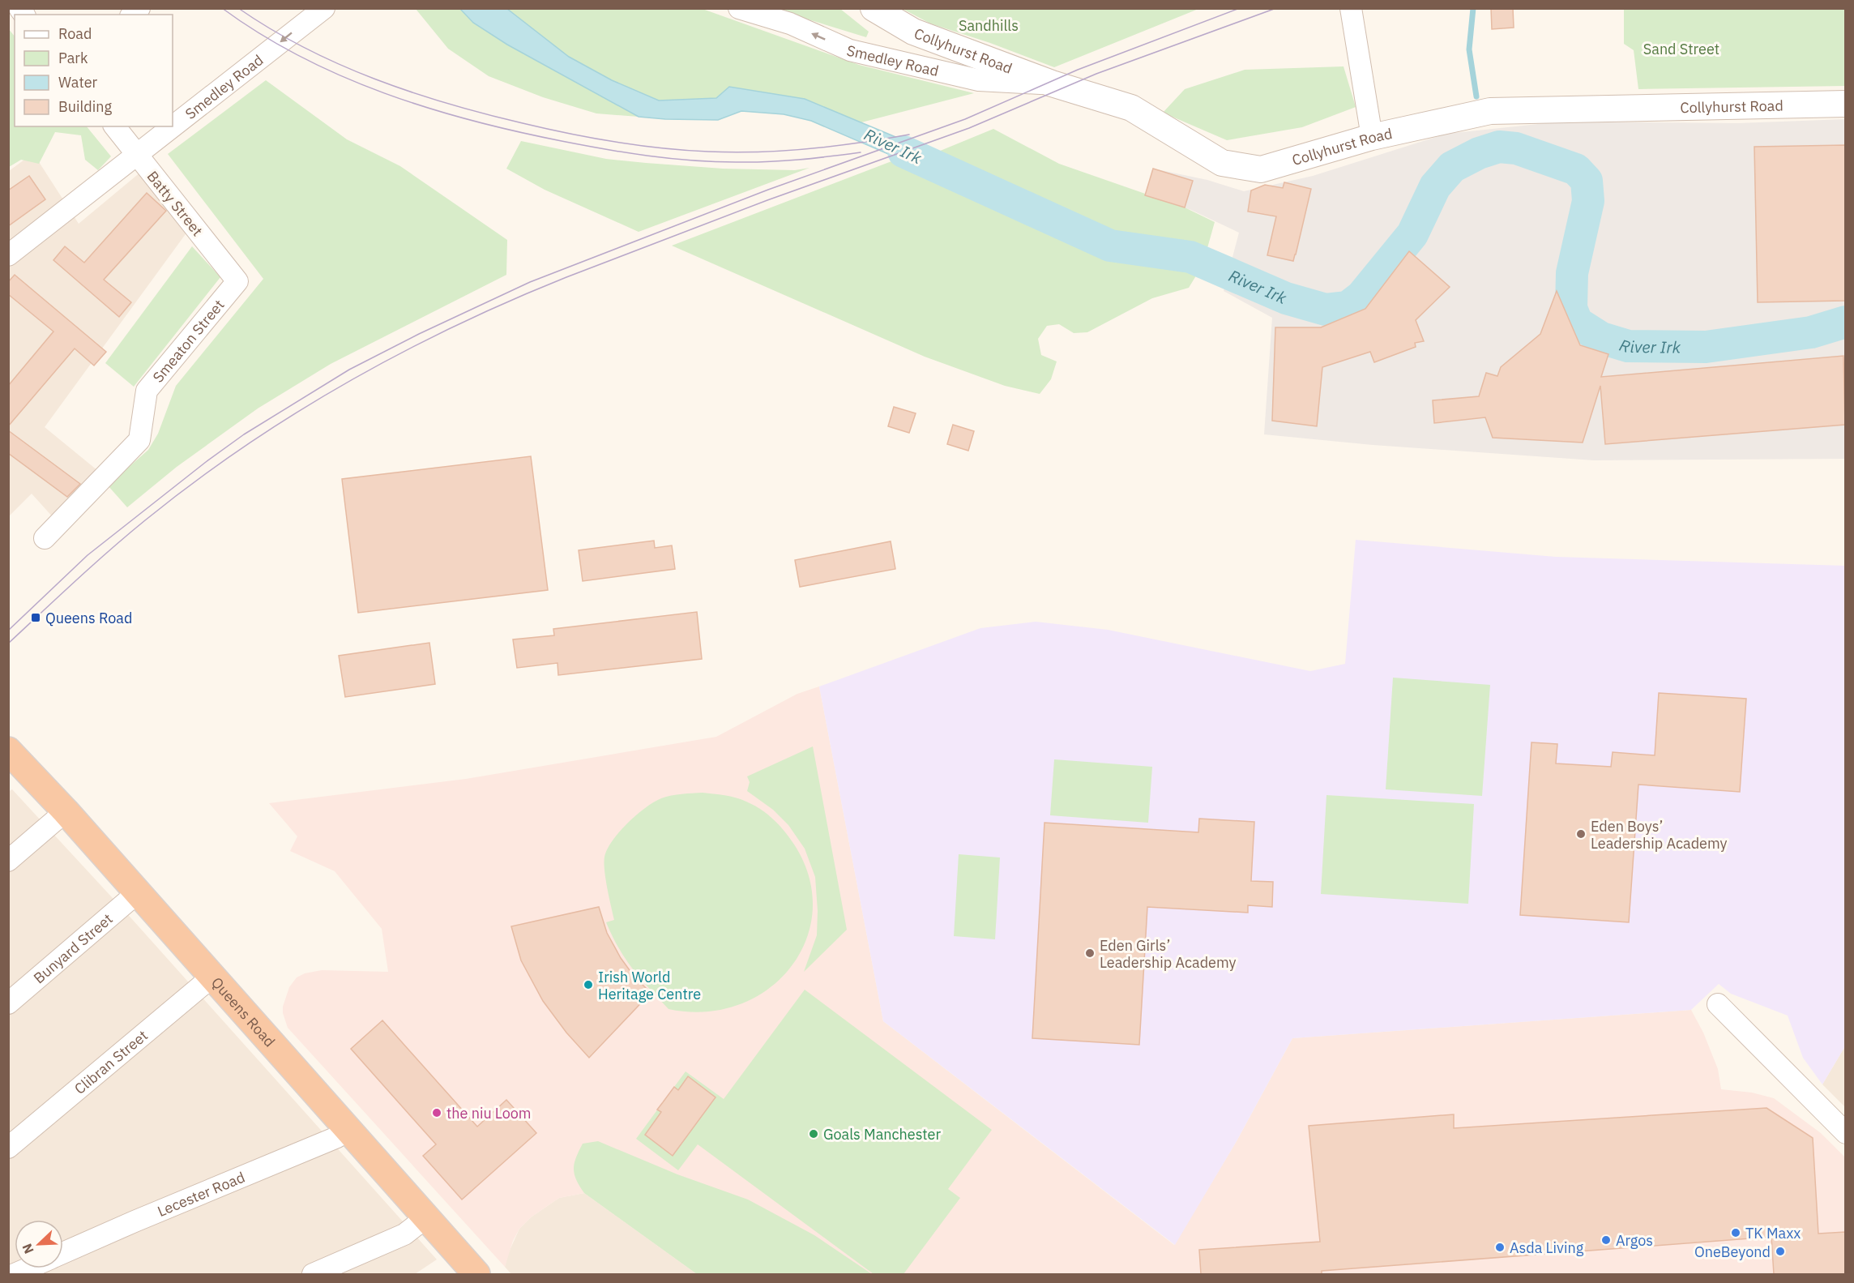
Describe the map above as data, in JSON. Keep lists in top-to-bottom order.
{
  "streets": {
    "highway": ["Queens Road"],
    "street": [
      "Collyhurst Road",
      "Smedley Road",
      "Batty Street",
      "Smeaton Street",
      "Bunyard Street",
      "Clibran Street",
      "Lecester Road"
    ]
  },
  "crossings": [
    ["Collyhurst Road", "Smedley Road"],
    ["Smedley Road", "Batty Street"],
    ["Batty Street", "Smeaton Street"],
    ["Bunyard Street", "Queens Road"],
    ["Queens Road", "Clibran Street"],
    ["Queens Road", "Lecester Road"]
  ],
  "one_way": ["Smedley Road"],
  "water": ["River Irk"],
  "parks": ["Sandhills", "Sand Street"],
  "places": {
    "transit": ["Queens Road"],
    "other": [
      "Eden Boys’ Leadership Academy",
      "Eden Girls’ Leadership Academy",
      "Irish World Heritage Centre",
      "the niu Loom",
      "Goals Manchester",
      "TK Maxx",
      "Argos",
      "Asda Living",
      "OneBeyond"
    ]
  },
  "legend": [
    "Road",
    "Park",
    "Water",
    "Building"
  ],
  "north": "bottom left"
}
